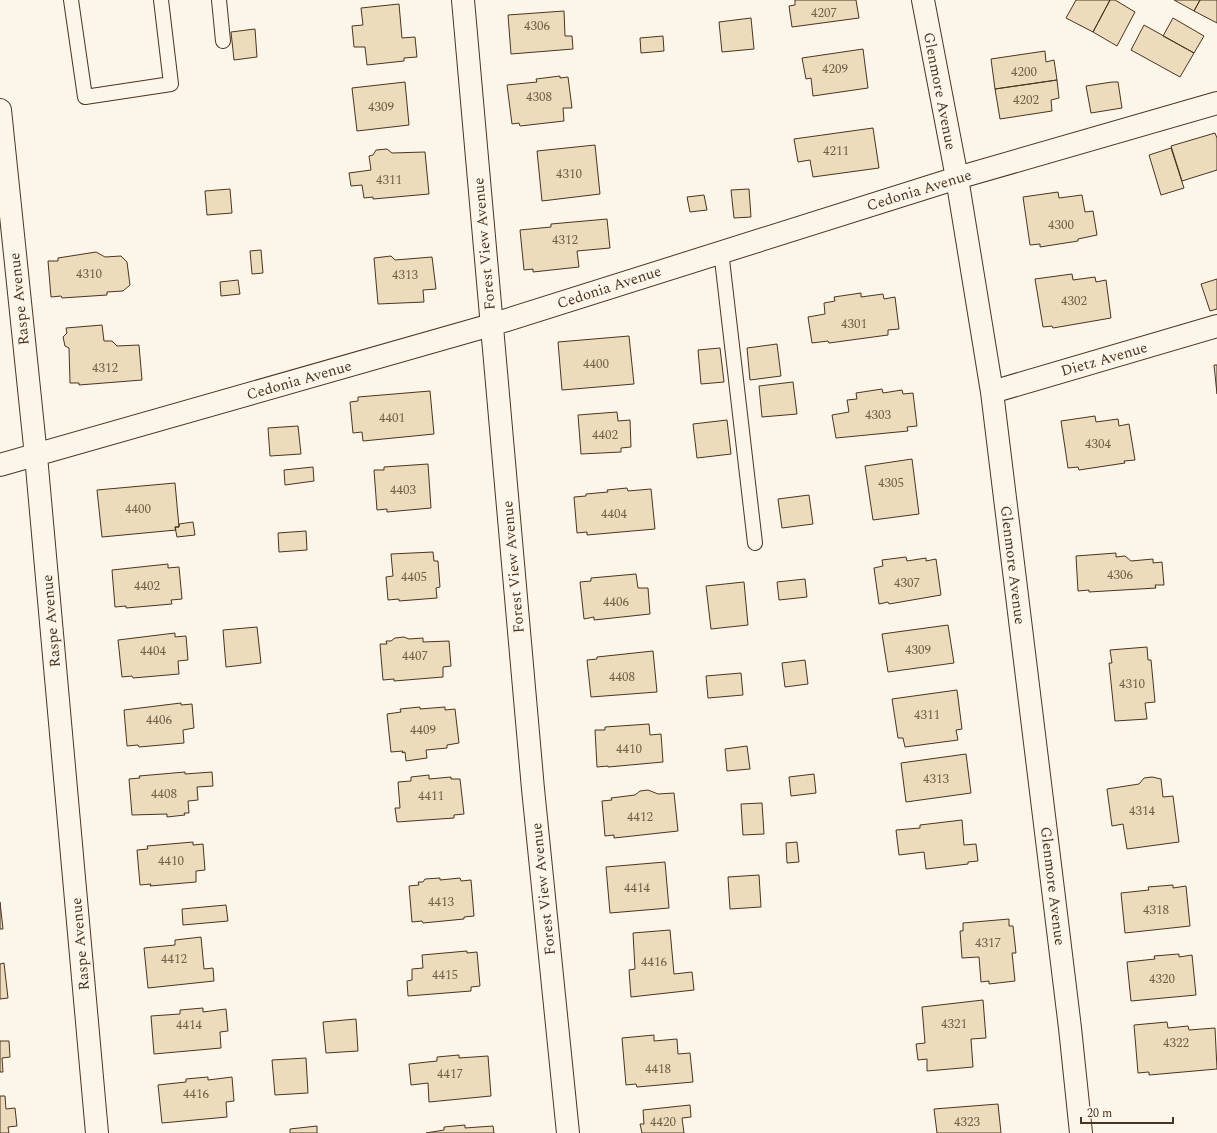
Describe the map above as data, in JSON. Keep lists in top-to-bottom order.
{
  "streets": {
    "street": [
      "Glenmore Avenue",
      "Cedonia Avenue",
      "Forest View Avenue",
      "Raspe Avenue",
      "Dietz Avenue"
    ]
  },
  "crossings": [
    ["Glenmore Avenue", "Cedonia Avenue"],
    ["Glenmore Avenue", "Dietz Avenue"],
    ["Cedonia Avenue", "Forest View Avenue"],
    ["Cedonia Avenue", "Raspe Avenue"]
  ],
  "house_numbers": [
    "4207",
    "4306",
    "4209",
    "4200",
    "4308",
    "4202",
    "4309",
    "4211",
    "4310",
    "4311",
    "4300",
    "4312",
    "4310",
    "4313",
    "4302",
    "4301",
    "4400",
    "4312",
    "4303",
    "4401",
    "4402",
    "4304",
    "4305",
    "4403",
    "4400",
    "4404",
    "4306",
    "4405",
    "4307",
    "4402",
    "4406",
    "4309",
    "4404",
    "4407",
    "4408",
    "4310",
    "4311",
    "4406",
    "4409",
    "4410",
    "4313",
    "4408",
    "4411",
    "4314",
    "4412",
    "4410",
    "4414",
    "4413",
    "4318",
    "4317",
    "4412",
    "4416",
    "4415",
    "4320",
    "4321",
    "4414",
    "4322",
    "4418",
    "4417",
    "4416",
    "4420",
    "4323"
  ],
  "scale_bar": "20 m"
}
